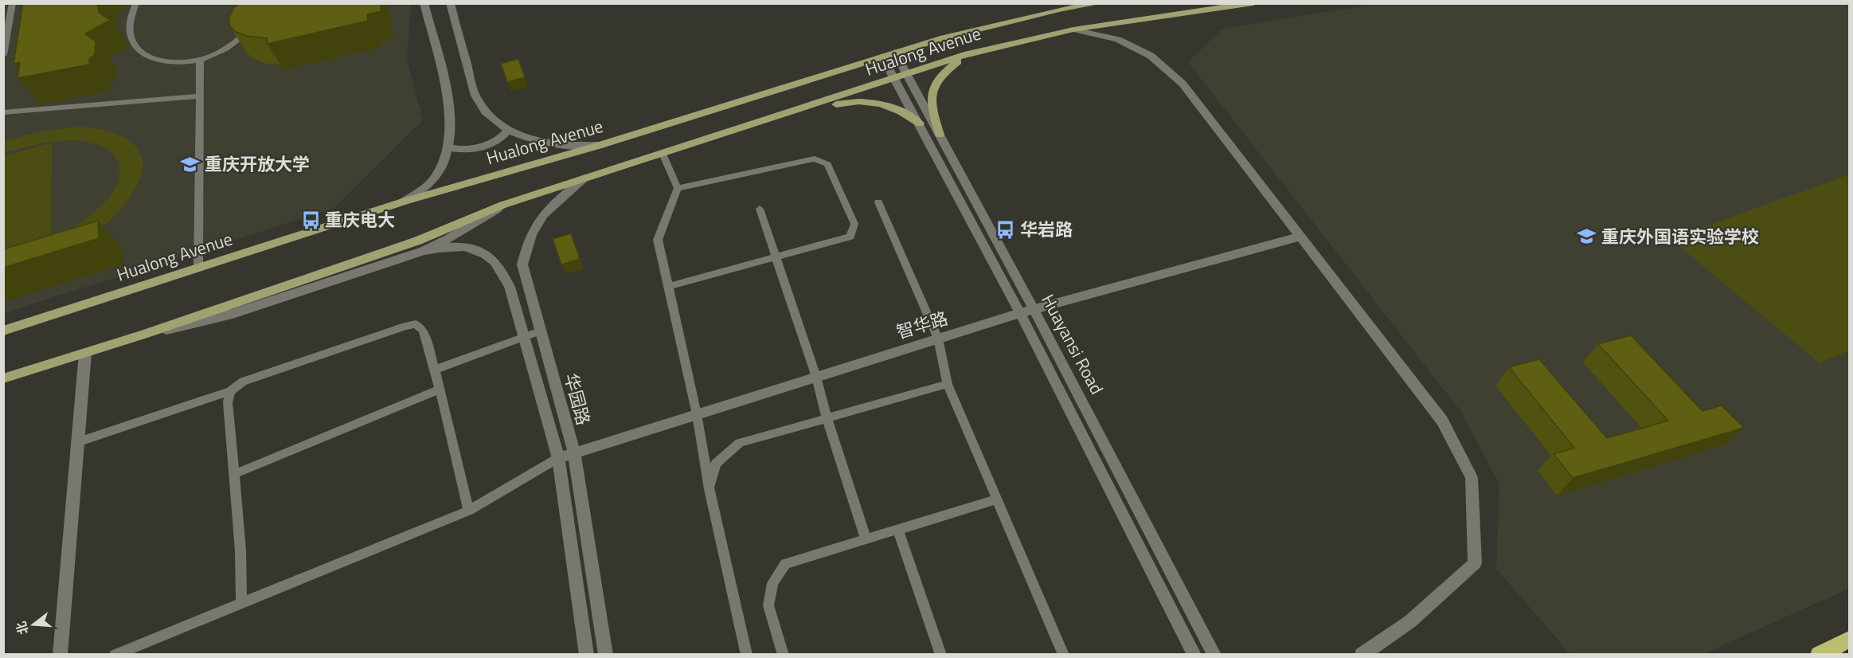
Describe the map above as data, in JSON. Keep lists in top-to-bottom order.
{
  "streets": {
    "main road": ["Hualong Avenue"],
    "street": ["智华路", "Huayansi Road", "华园路"]
  },
  "crossings": [
    ["Hualong Avenue", "Huayansi Road"],
    ["Hualong Avenue", "华园路"],
    ["智华路", "Huayansi Road"],
    ["智华路", "华园路"]
  ],
  "places": {
    "school or university": ["重庆开放大学", "重庆外国语实验学校"],
    "bus stop": ["重庆电大", "华岩路"]
  },
  "north": "left"
}
